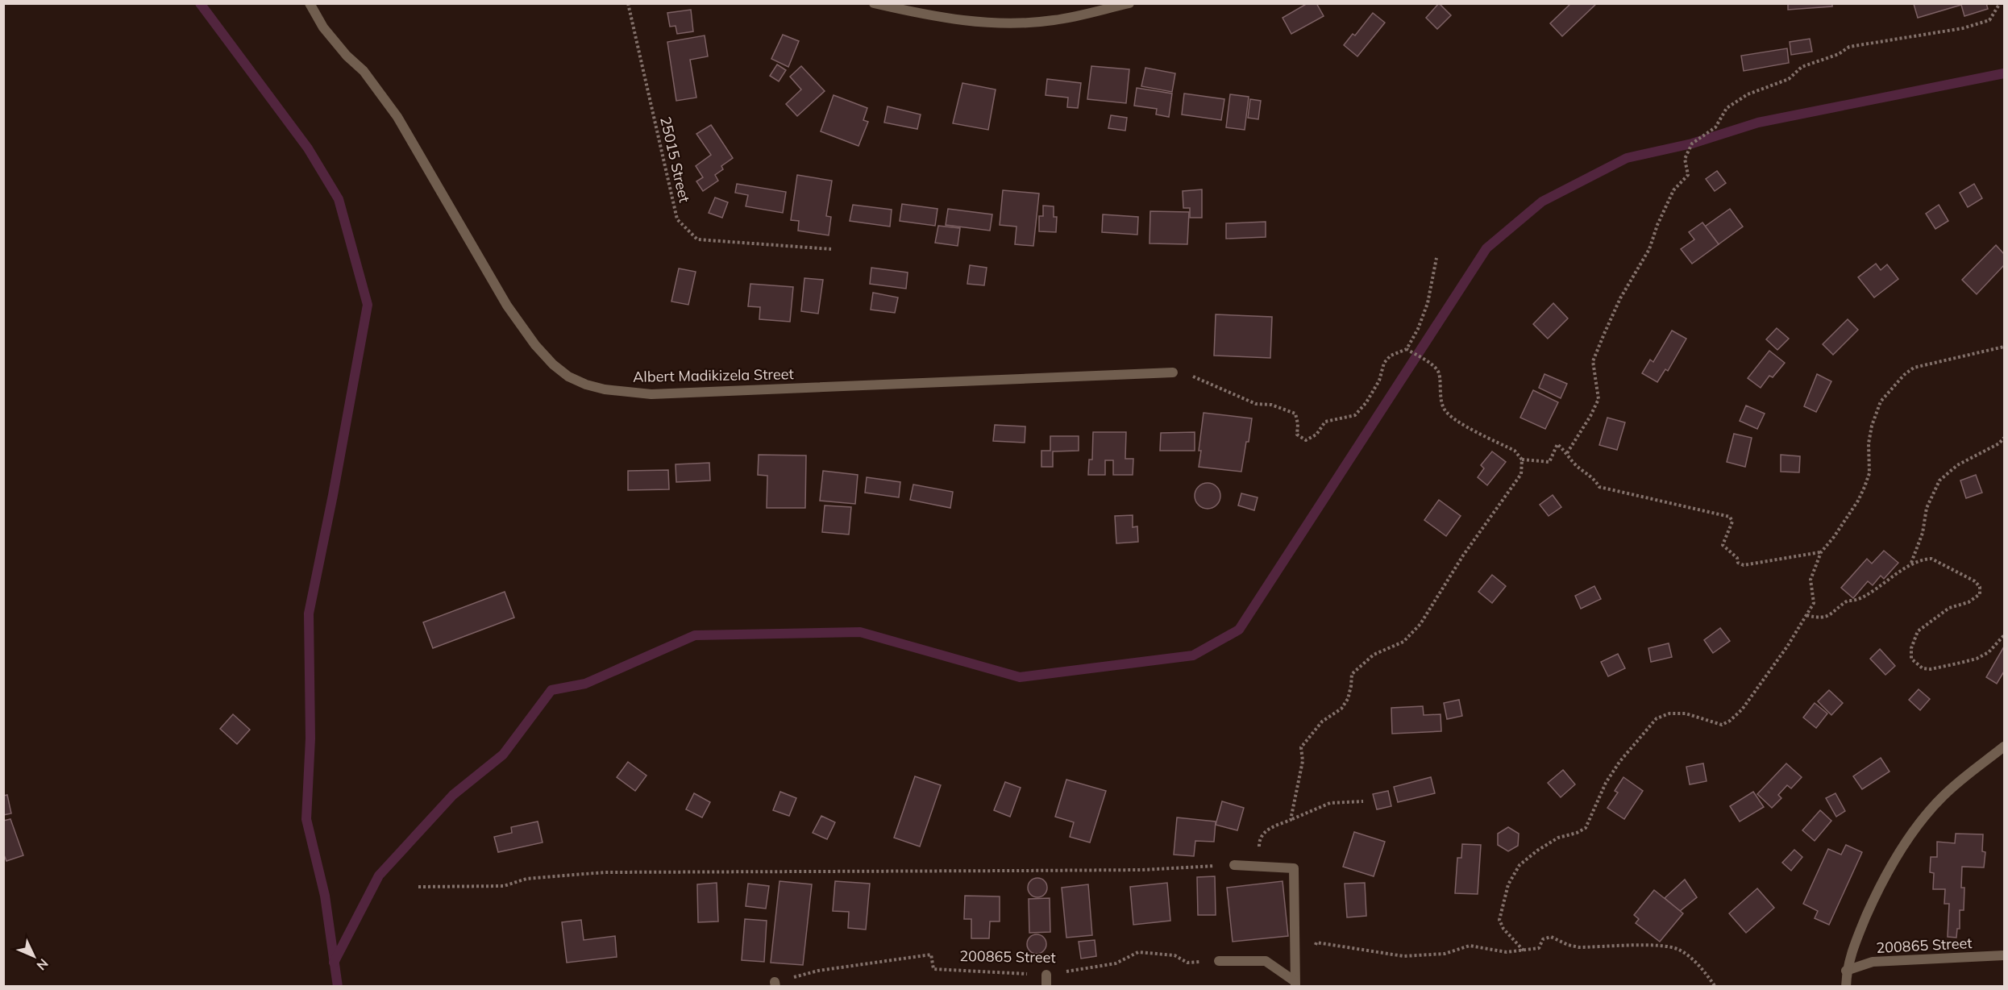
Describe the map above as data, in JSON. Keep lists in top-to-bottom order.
{
  "streets": {
    "street": ["Albert Madikizela Street", "200865 Street"],
    "path": ["25015 Street"]
  },
  "north": "bottom right"
}
